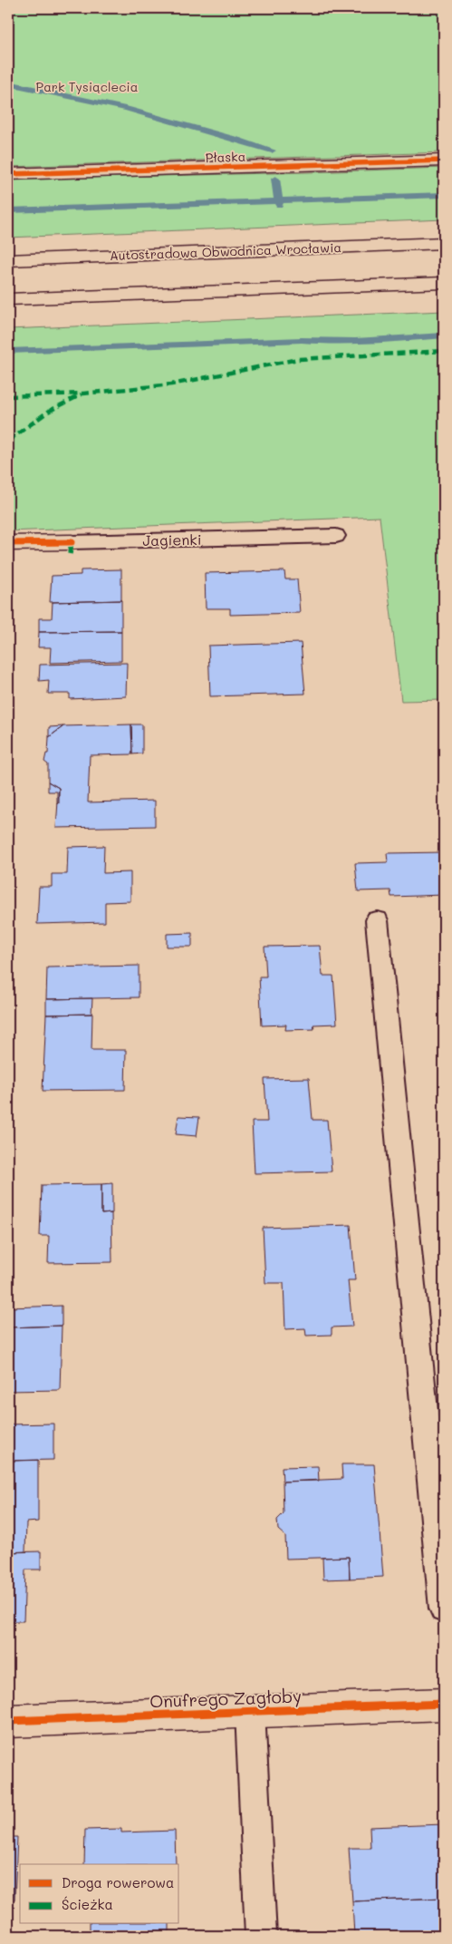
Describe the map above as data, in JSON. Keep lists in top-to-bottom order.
{
  "streets": {
    "main road": [
      "Płaska",
      "Autostradowa Obwodnica Wrocławia",
      "Jagienki",
      "Onufrego Zagłoby"
    ]
  },
  "parks": ["Park Tysiąclecia"],
  "legend": ["Droga rowerowa", "Ścieżka"]
}
